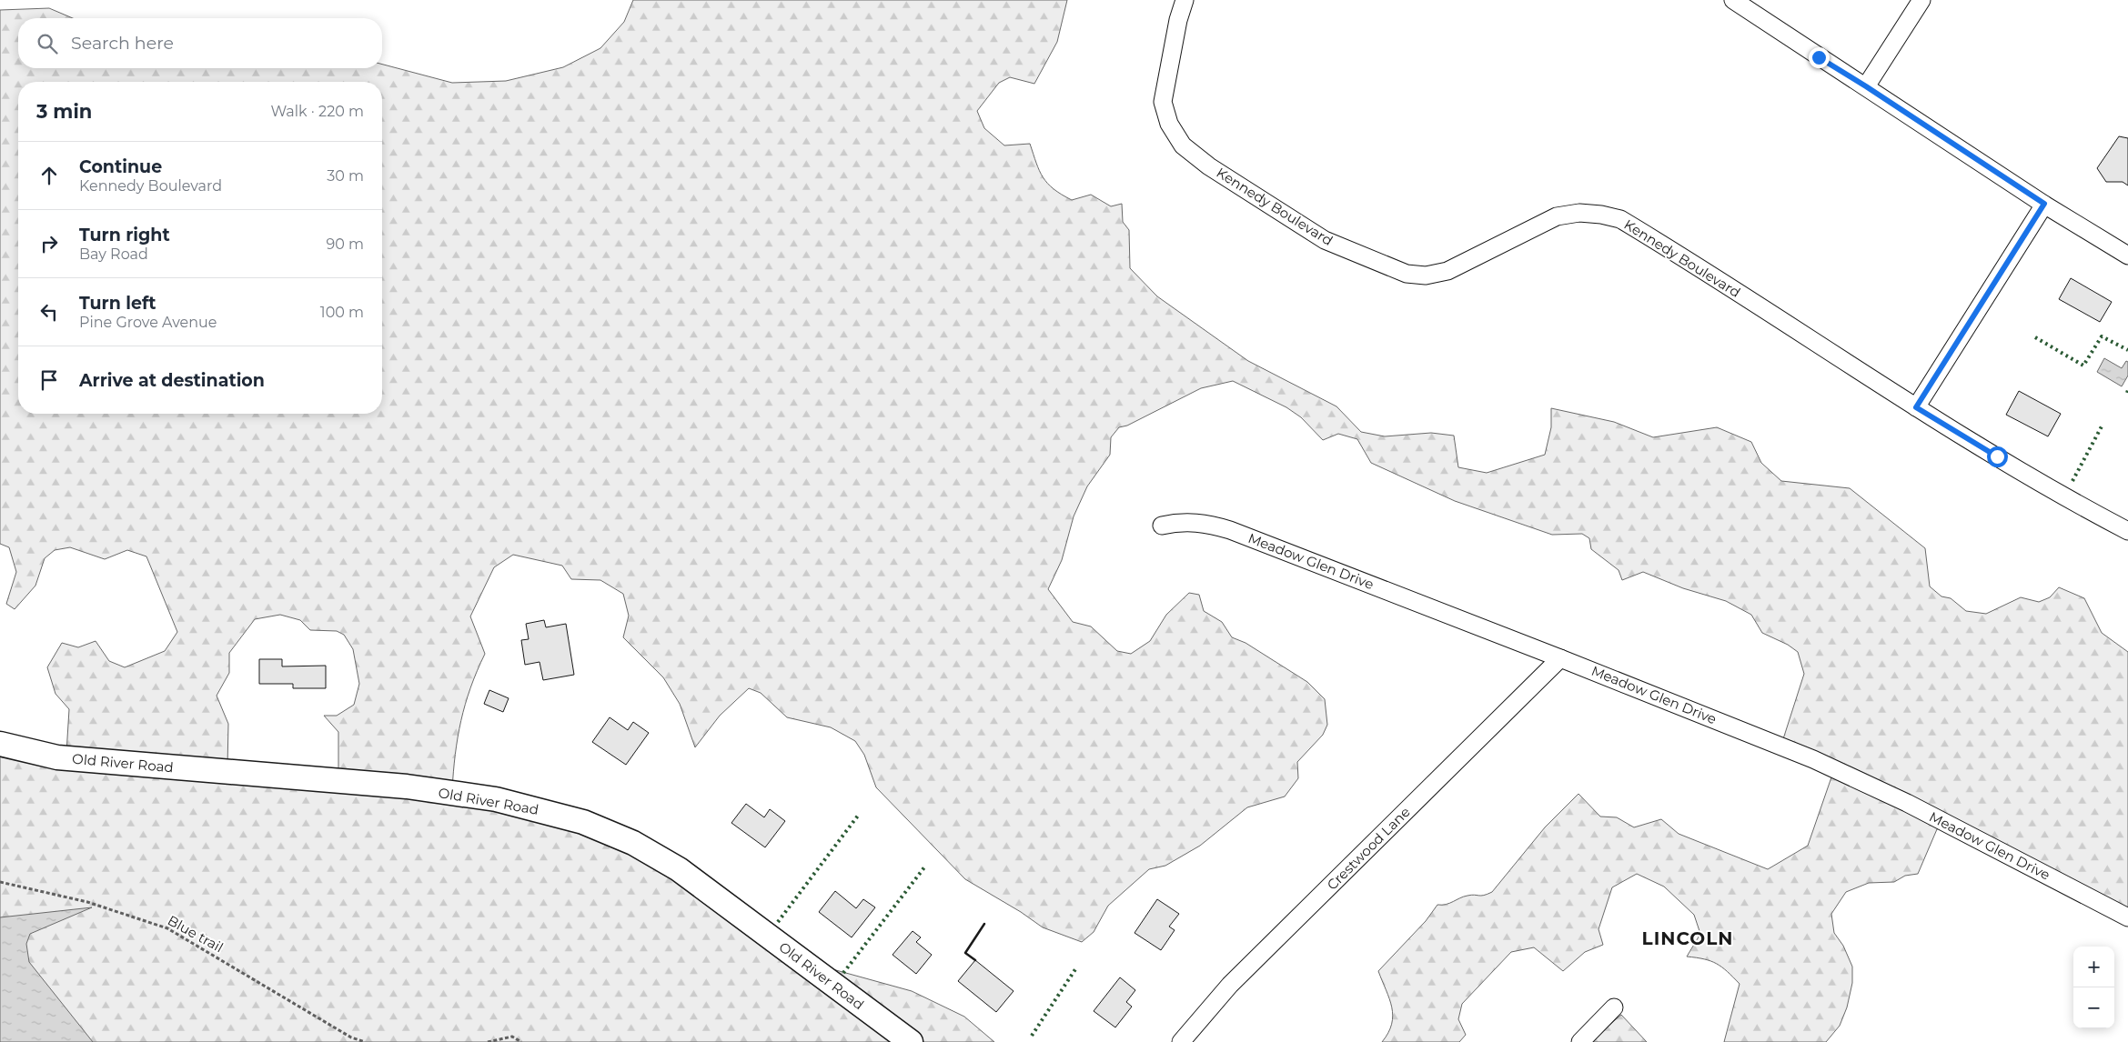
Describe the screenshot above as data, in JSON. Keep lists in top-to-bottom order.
{
  "streets": {
    "main road": ["Old River Road"],
    "street": ["Kennedy Boulevard", "Meadow Glen Drive", "Crestwood Lane"],
    "path": ["Blue trail"]
  },
  "crossings": [
    ["Meadow Glen Drive", "Crestwood Lane"]
  ],
  "districts": ["LINCOLN"],
  "page": {
    "search": "Search here",
    "heading": ["3 min", "Walk · 220 m"],
    "list": [
      ["Continue", "Kennedy Boulevard", "30 m"],
      ["Turn right", "Bay Road", "90 m"],
      ["Turn left", "Pine Grove Avenue", "100 m"],
      "Arrive at destination"
    ],
    "map_buttons": ["+", "−"]
  }
}
